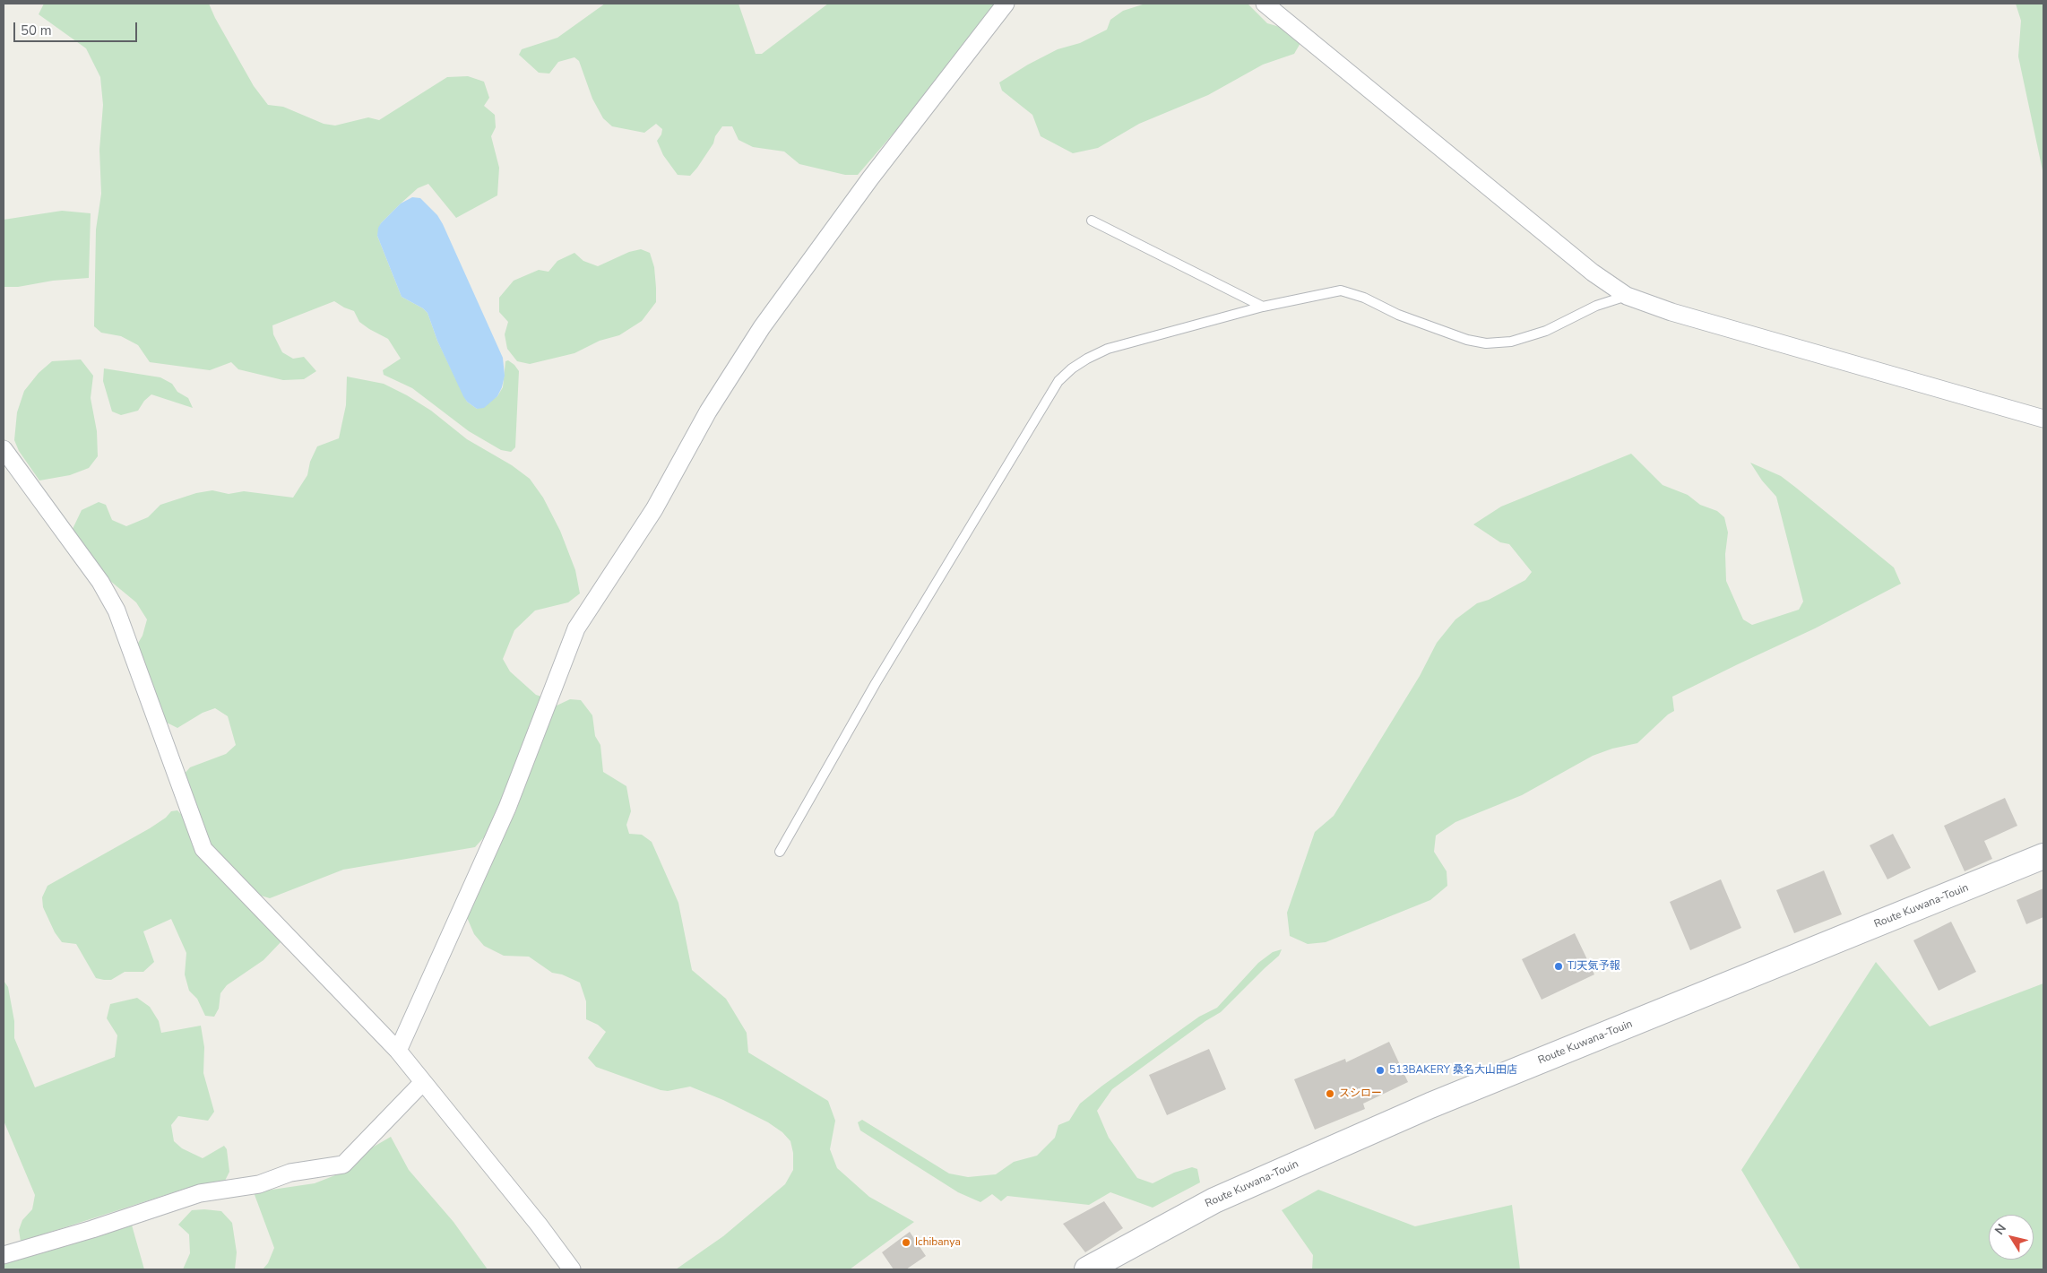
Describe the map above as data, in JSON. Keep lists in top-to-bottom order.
{
  "streets": {
    "main road": ["Route Kuwana-Touin"]
  },
  "places": [
    "TJ天気予報",
    "513BAKERY 桑名大山田店",
    "スシロー",
    "Ichibanya"
  ],
  "scale_bar": "50 m",
  "north": "top left"
}
